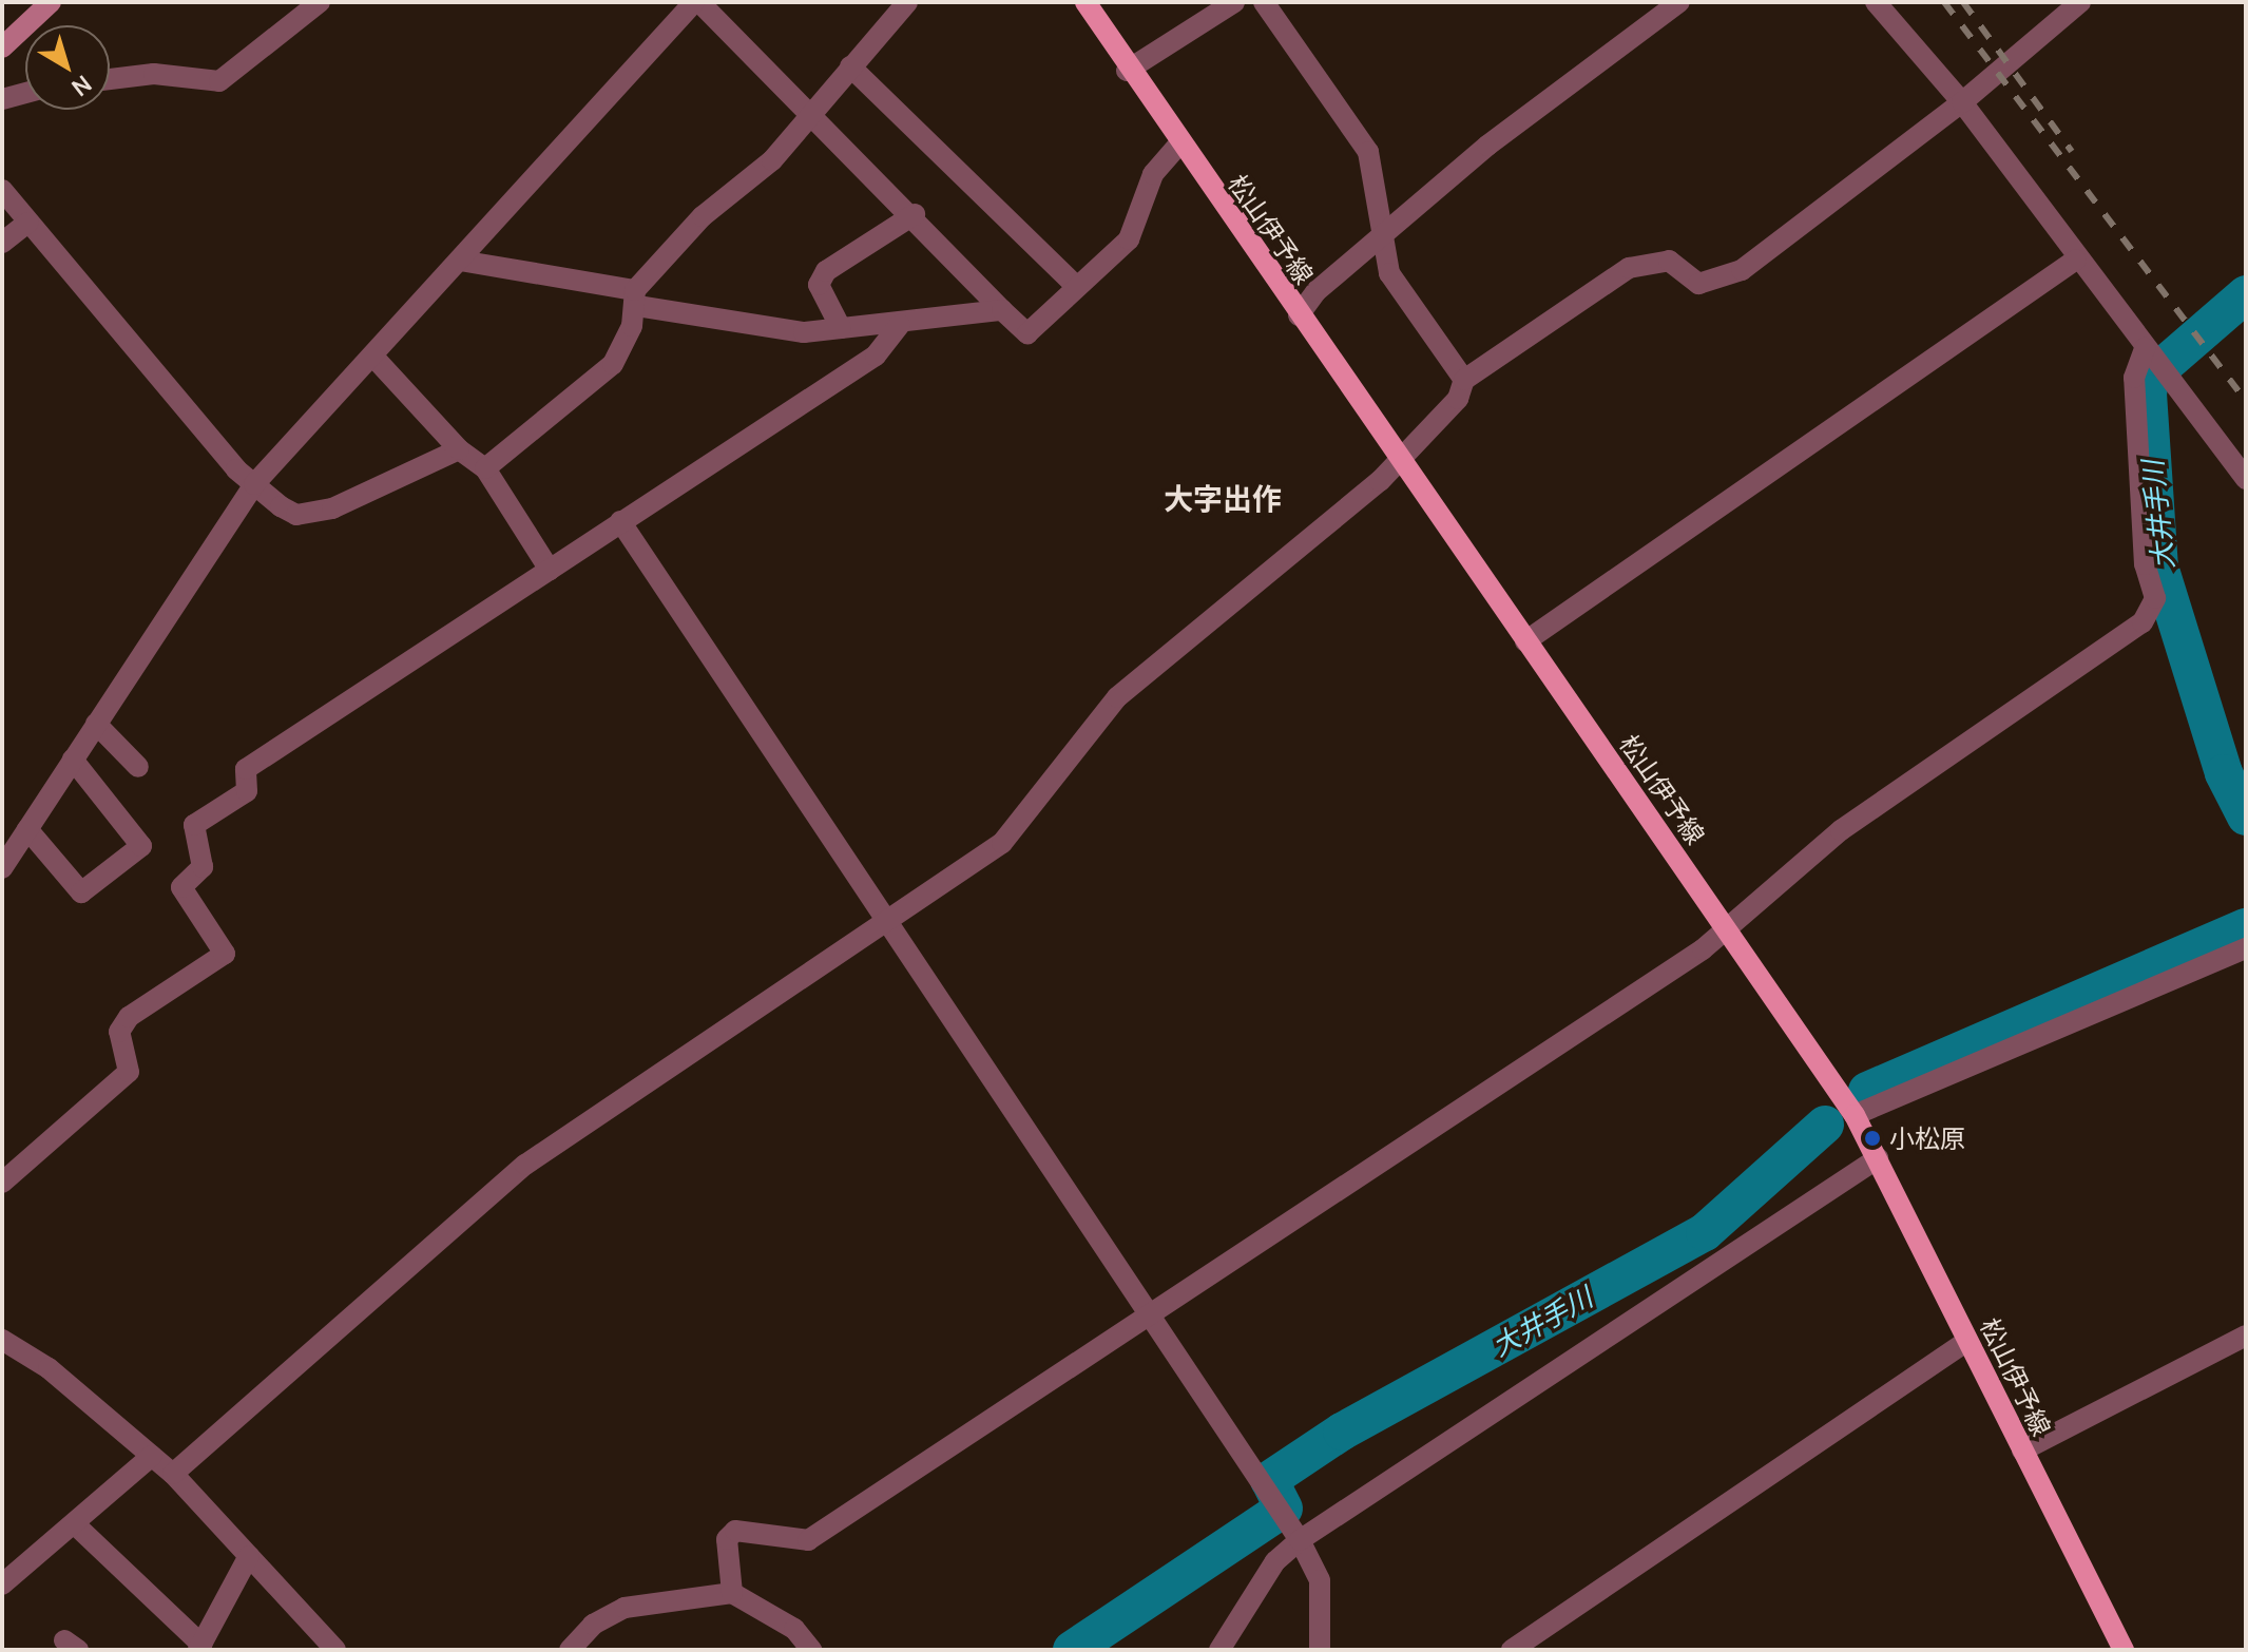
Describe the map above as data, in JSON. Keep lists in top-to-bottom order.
{
  "streets": {
    "main road": ["松山伊予線"]
  },
  "districts": ["大字出作"],
  "water": ["大井手川"],
  "places": ["小松原"],
  "north": "bottom right"
}
